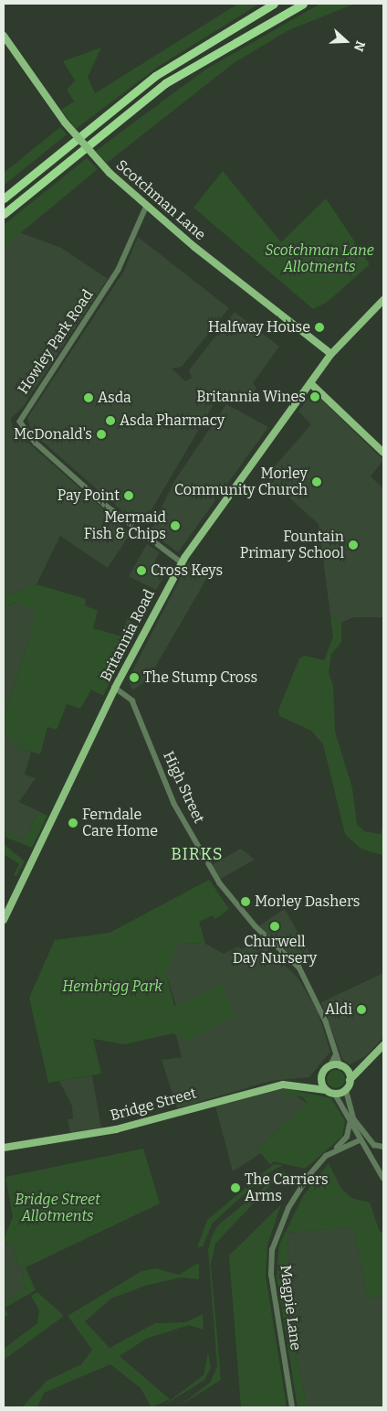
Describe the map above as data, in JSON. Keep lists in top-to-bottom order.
{
  "streets": {
    "main road": ["Scotchman Lane", "Britannia Road", "Bridge Street"],
    "street": ["Howley Park Road", "High Street", "Magpie Lane"]
  },
  "crossings": [
    ["Scotchman Lane", "Howley Park Road"],
    ["Scotchman Lane", "Britannia Road"],
    ["Howley Park Road", "Britannia Road"],
    ["Britannia Road", "High Street"],
    ["High Street", "Bridge Street"]
  ],
  "districts": ["BIRKS"],
  "parks": ["Scotchman Lane Allotments", "Hembrigg Park", "Bridge Street Allotments"],
  "places": [
    "Halfway House",
    "Britannia Wines",
    "Asda",
    "Asda Pharmacy",
    "McDonald's",
    "Morley Community Church",
    "Pay Point",
    "Mermaid Fish & Chips",
    "Fountain Primary School",
    "Cross Keys",
    "The Stump Cross",
    "Ferndale Care Home",
    "Morley Dashers",
    "Churwell Day Nursery",
    "Aldi",
    "The Carriers Arms"
  ],
  "north": "right"
}
